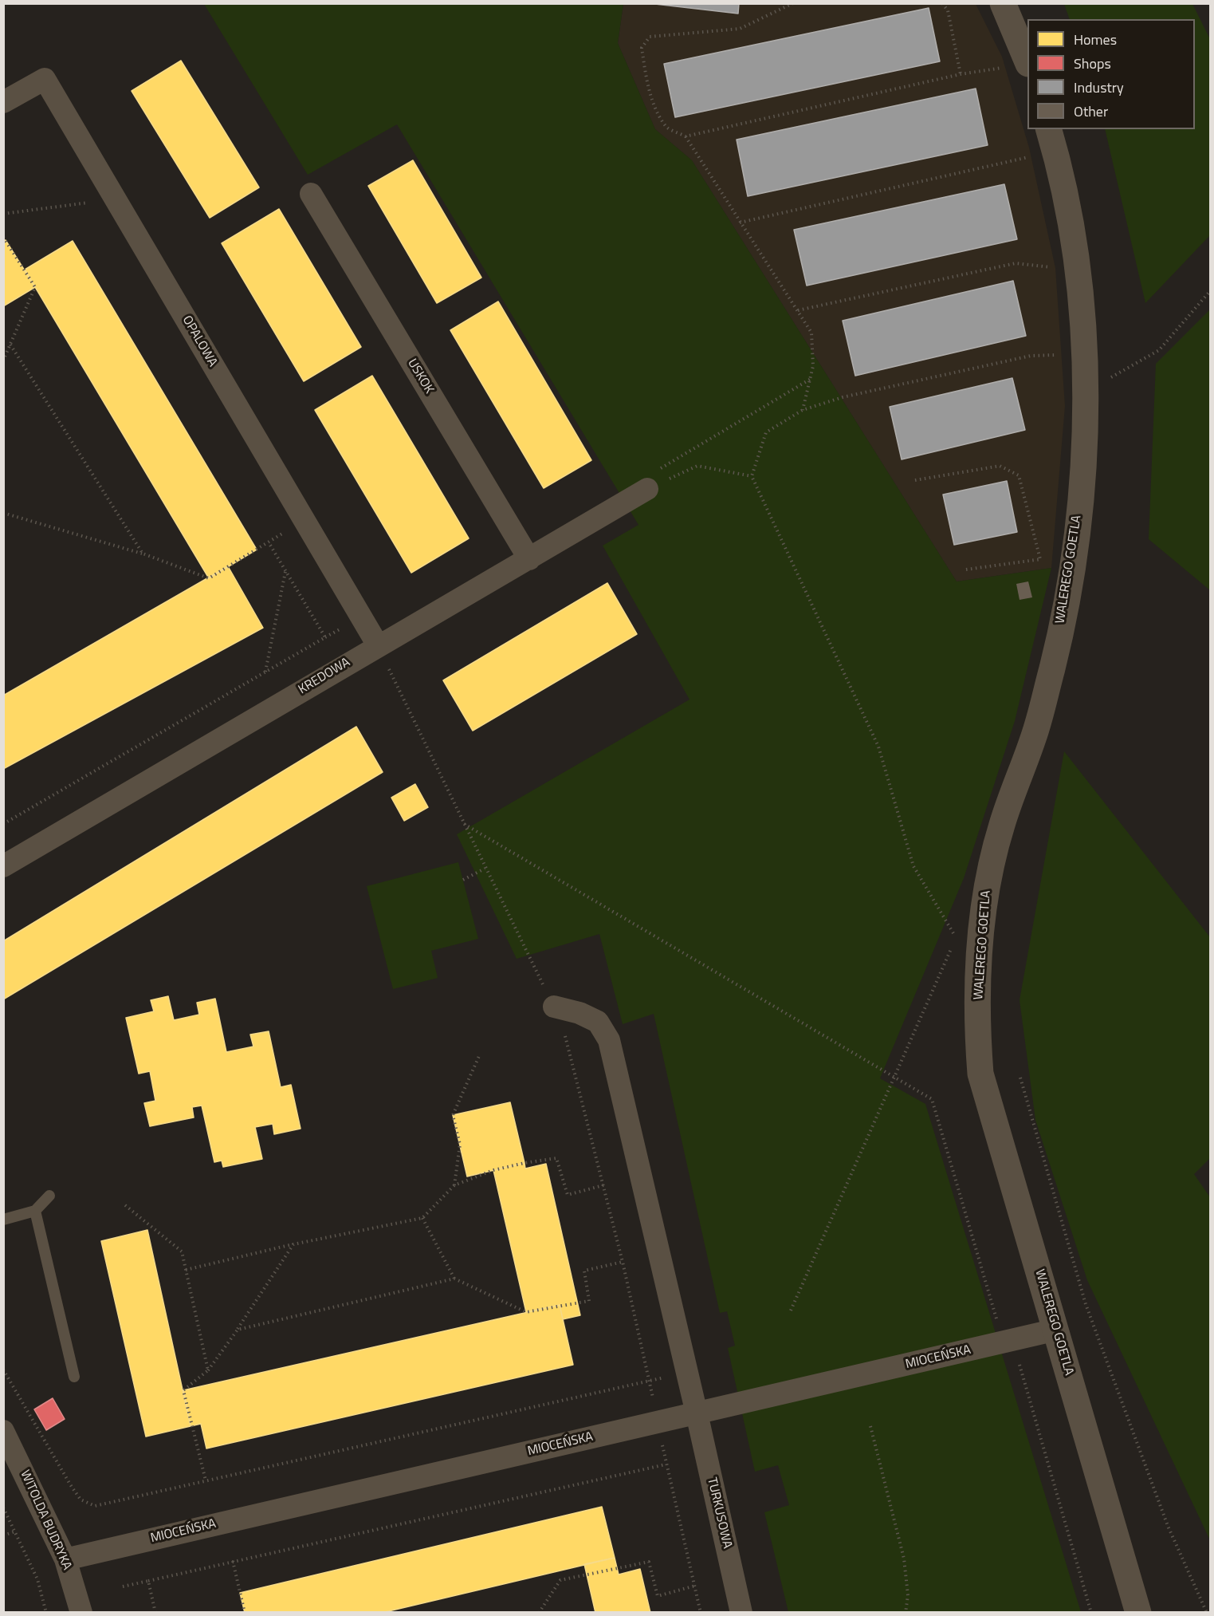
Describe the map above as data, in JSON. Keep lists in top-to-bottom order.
{
  "streets": {
    "street": [
      "OPALOWA",
      "USKOK",
      "WALEREGO GOETLA",
      "KREDOWA",
      "MIOCEŃSKA",
      "TURKUSOWA",
      "WITOLDA BUDRYKA"
    ]
  },
  "crossings": [
    ["OPALOWA", "KREDOWA"],
    ["USKOK", "KREDOWA"],
    ["WALEREGO GOETLA", "MIOCEŃSKA"],
    ["MIOCEŃSKA", "TURKUSOWA"],
    ["MIOCEŃSKA", "WITOLDA BUDRYKA"]
  ],
  "legend": [
    "Homes",
    "Shops",
    "Industry",
    "Other"
  ]
}
